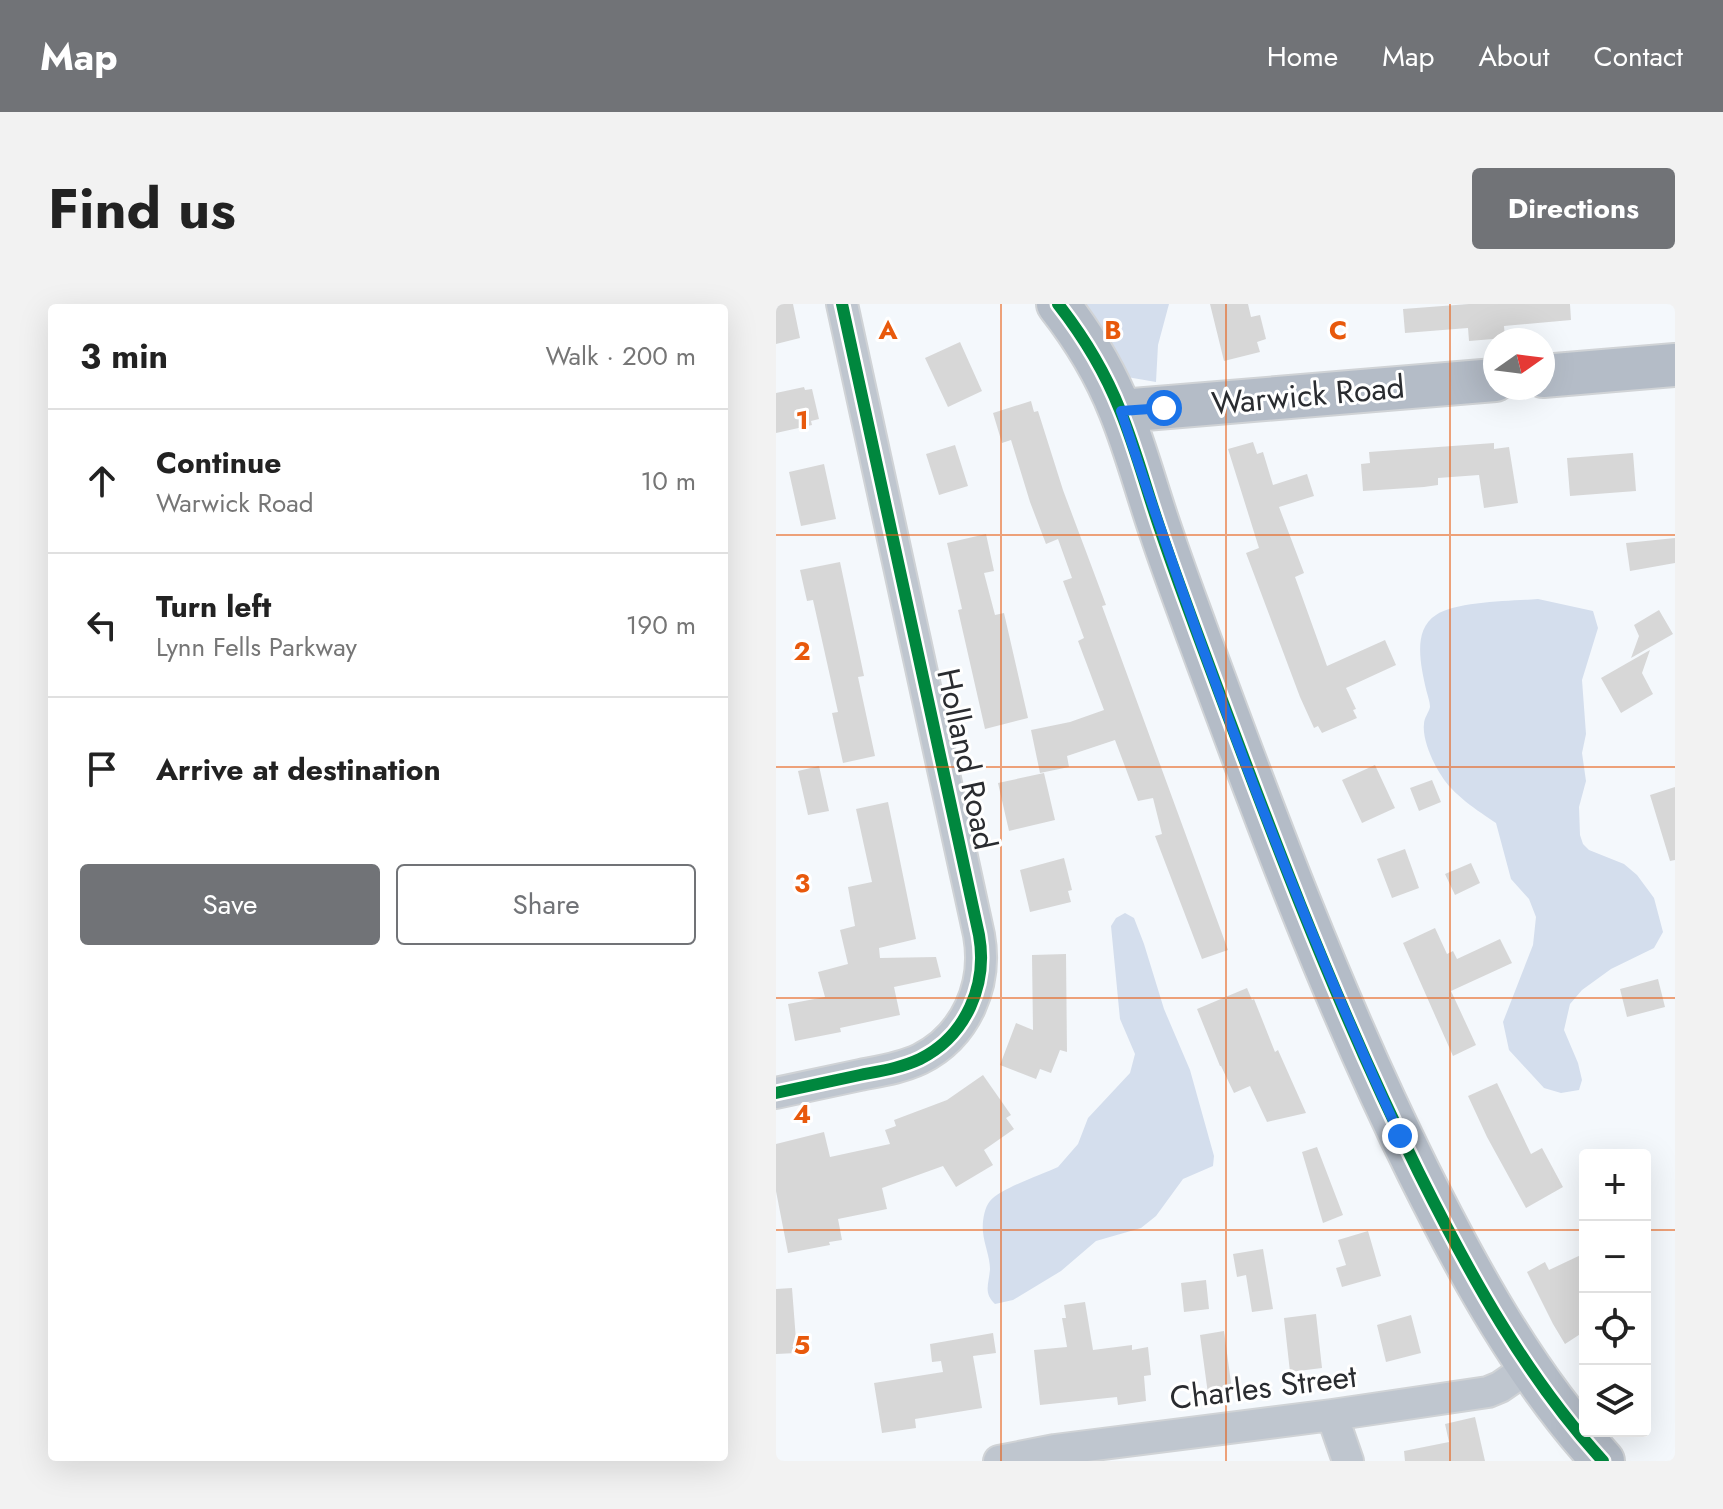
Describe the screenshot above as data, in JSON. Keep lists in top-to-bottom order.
{
  "streets": {
    "main road": ["Warwick Road"],
    "street": ["Holland Road", "Charles Street"]
  },
  "north": "right",
  "page": {
    "header": "Map",
    "nav": [
      "Home",
      "Map",
      "About",
      "Contact"
    ],
    "title": "Find us",
    "buttons": [
      "Directions",
      ["Save", "Share"]
    ],
    "heading": ["3 min", "Walk · 200 m"],
    "list": [
      ["Continue", "Warwick Road", "10 m"],
      ["Turn left", "Lynn Fells Parkway", "190 m"],
      "Arrive at destination"
    ],
    "map_buttons": ["+", "−"]
  },
  "grid": {
    "columns": ["A", "B", "C"],
    "rows": [
      "1",
      "2",
      "3",
      "4",
      "5"
    ]
  }
}
